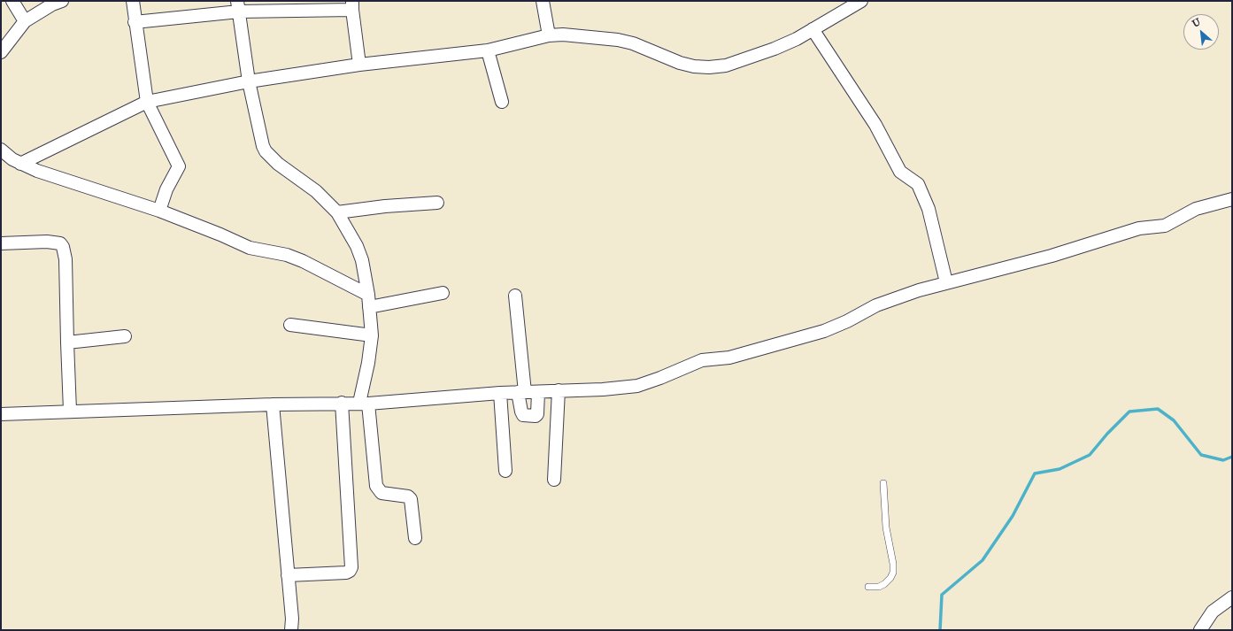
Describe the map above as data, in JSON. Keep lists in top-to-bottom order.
{
  "north": "top left"
}
